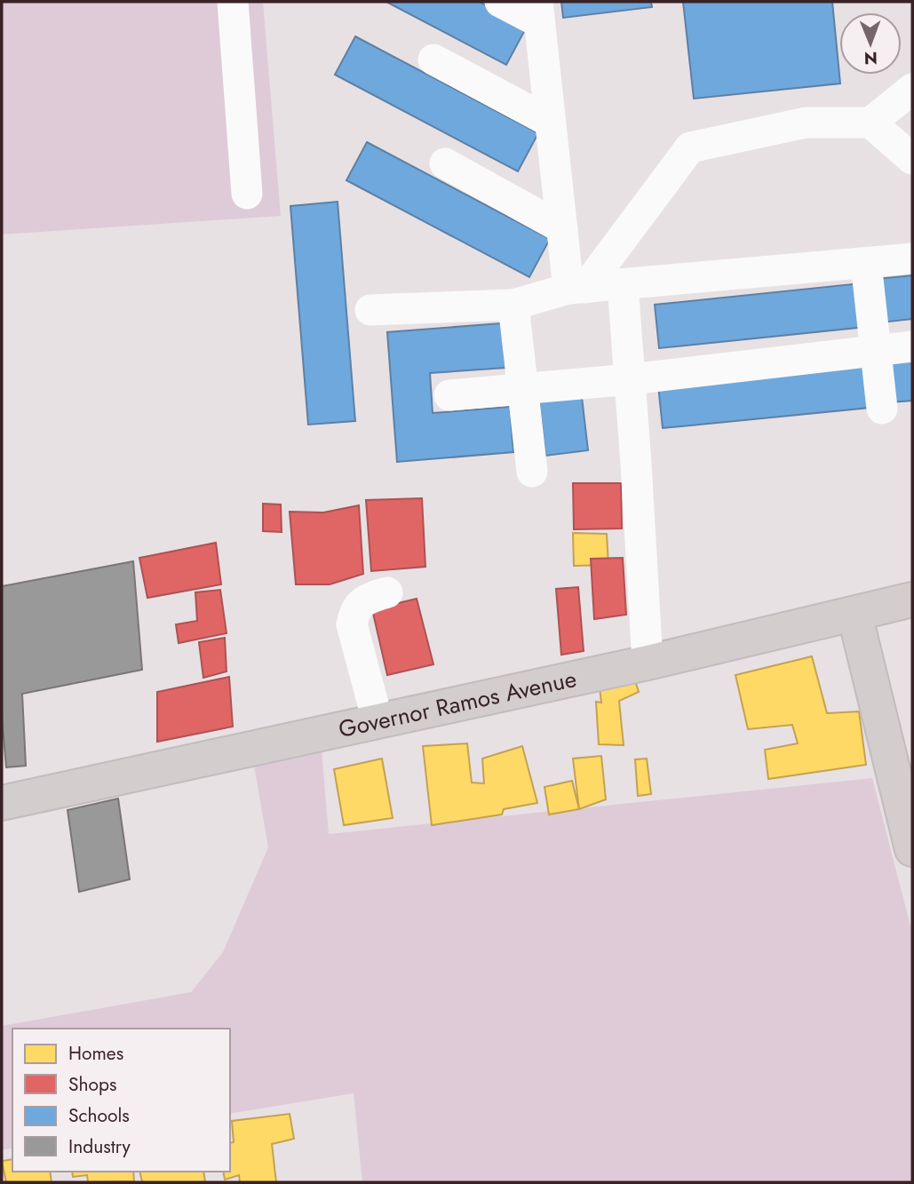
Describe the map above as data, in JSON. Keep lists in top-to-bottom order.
{
  "streets": {
    "main road": ["Governor Ramos Avenue"]
  },
  "legend": [
    "Homes",
    "Shops",
    "Schools",
    "Industry"
  ],
  "north": "bottom"
}
